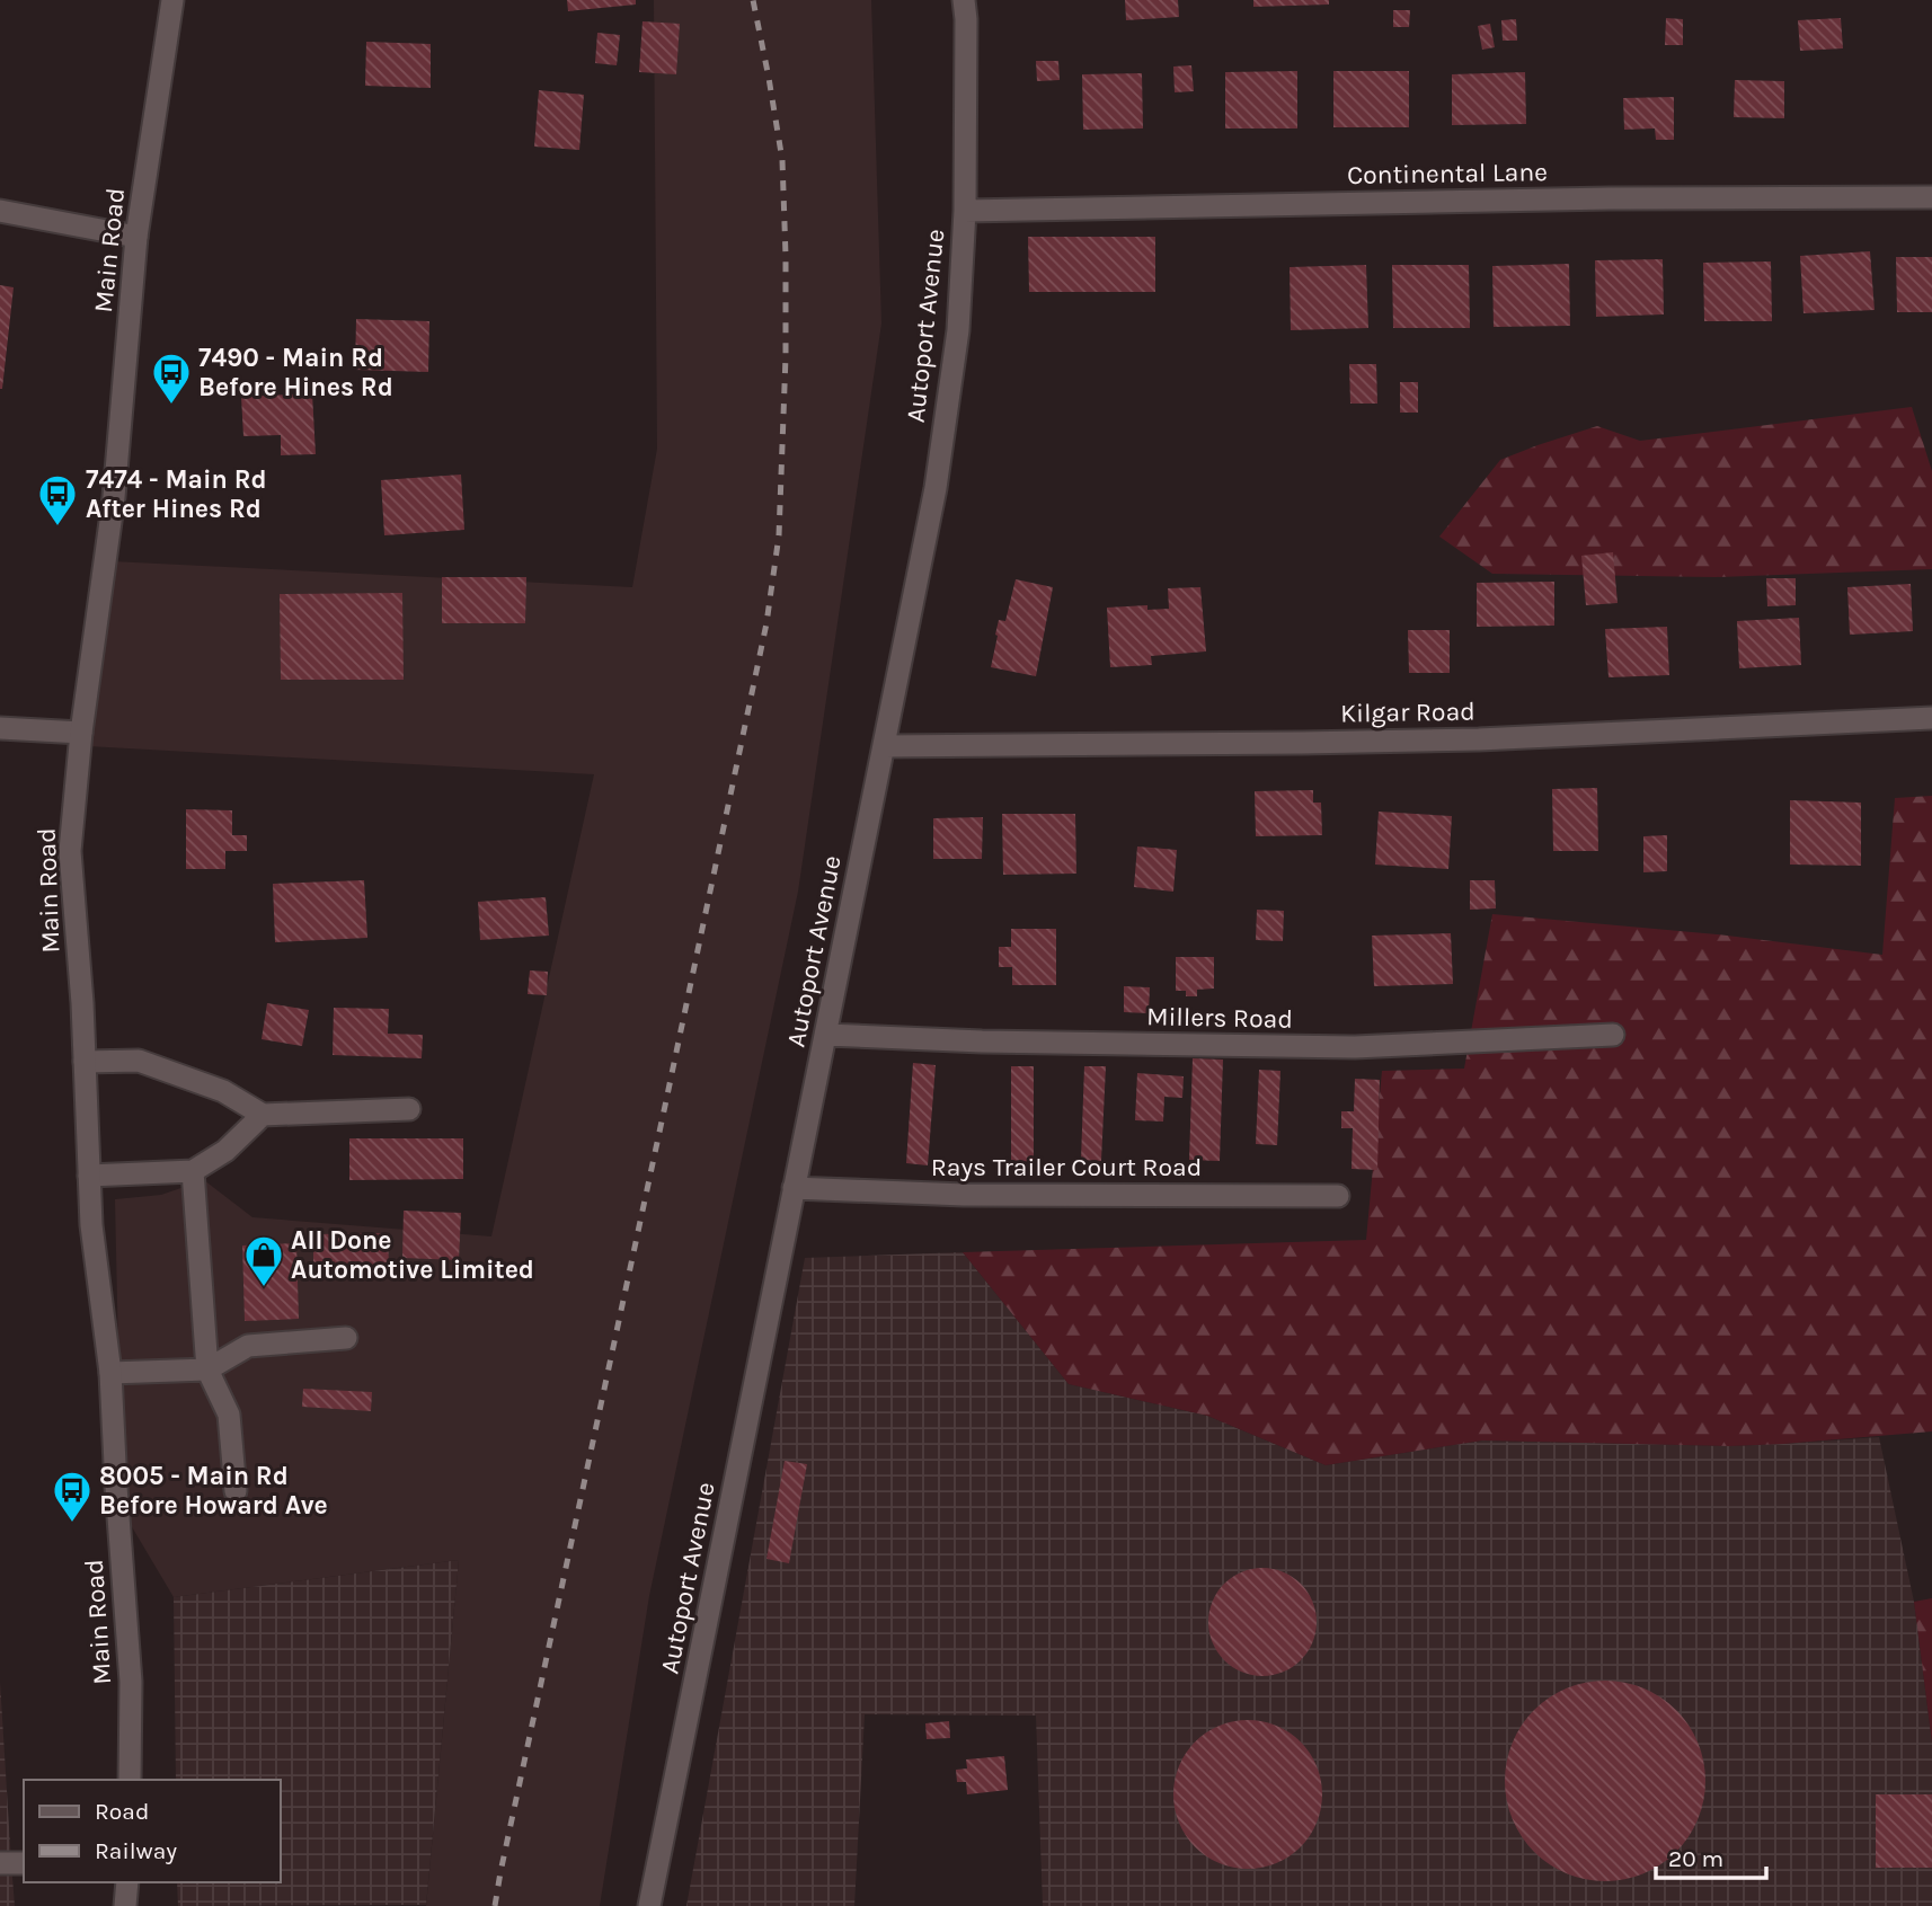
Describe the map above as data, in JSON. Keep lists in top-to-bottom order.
{
  "streets": {
    "street": [
      "Continental Lane",
      "Main Road",
      "Autoport Avenue",
      "Kilgar Road",
      "Millers Road",
      "Rays Trailer Court Road"
    ]
  },
  "crossings": [
    ["Continental Lane", "Autoport Avenue"],
    ["Autoport Avenue", "Kilgar Road"],
    ["Autoport Avenue", "Millers Road"],
    ["Autoport Avenue", "Rays Trailer Court Road"]
  ],
  "places": {
    "bus stop": ["7490 - Main Rd Before Hines Rd", "7474 - Main Rd After Hines Rd", "8005 - Main Rd Before Howard Ave"],
    "shop": ["All Done Automotive Limited"]
  },
  "legend": ["Road", "Railway"],
  "scale_bar": "20 m"
}
